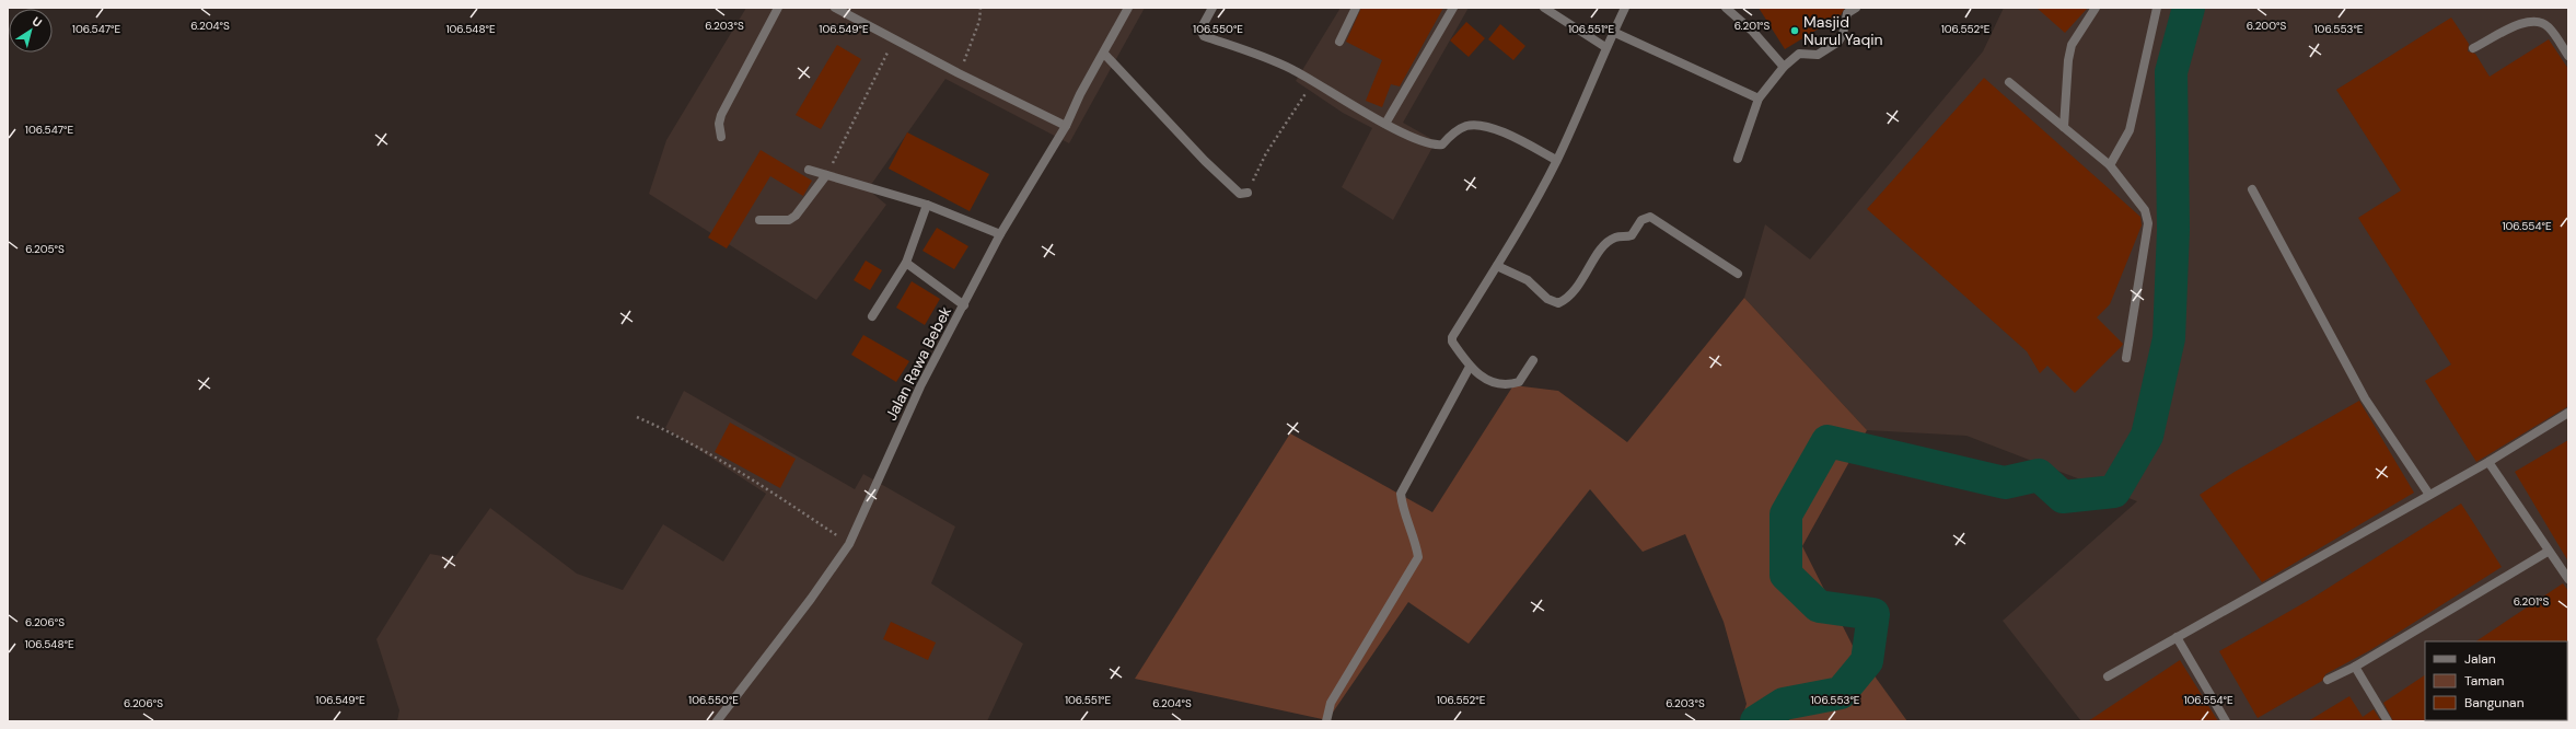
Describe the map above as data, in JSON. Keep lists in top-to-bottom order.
{
  "streets": {
    "street": ["Jalan Rawa Bebek"]
  },
  "places": ["Masjid Nurul Yaqin"],
  "legend": ["Jalan", "Taman", "Bangunan"],
  "north": "top right",
  "coordinates": [
    "6.204°S",
    "6.203°S",
    "6.200°S",
    "6.201°S",
    "106.547°E",
    "106.548°E",
    "106.549°E",
    "106.550°E",
    "106.551°E",
    "106.552°E",
    "106.553°E",
    "106.554°E",
    "6.205°S",
    "6.206°S"
  ]
}
